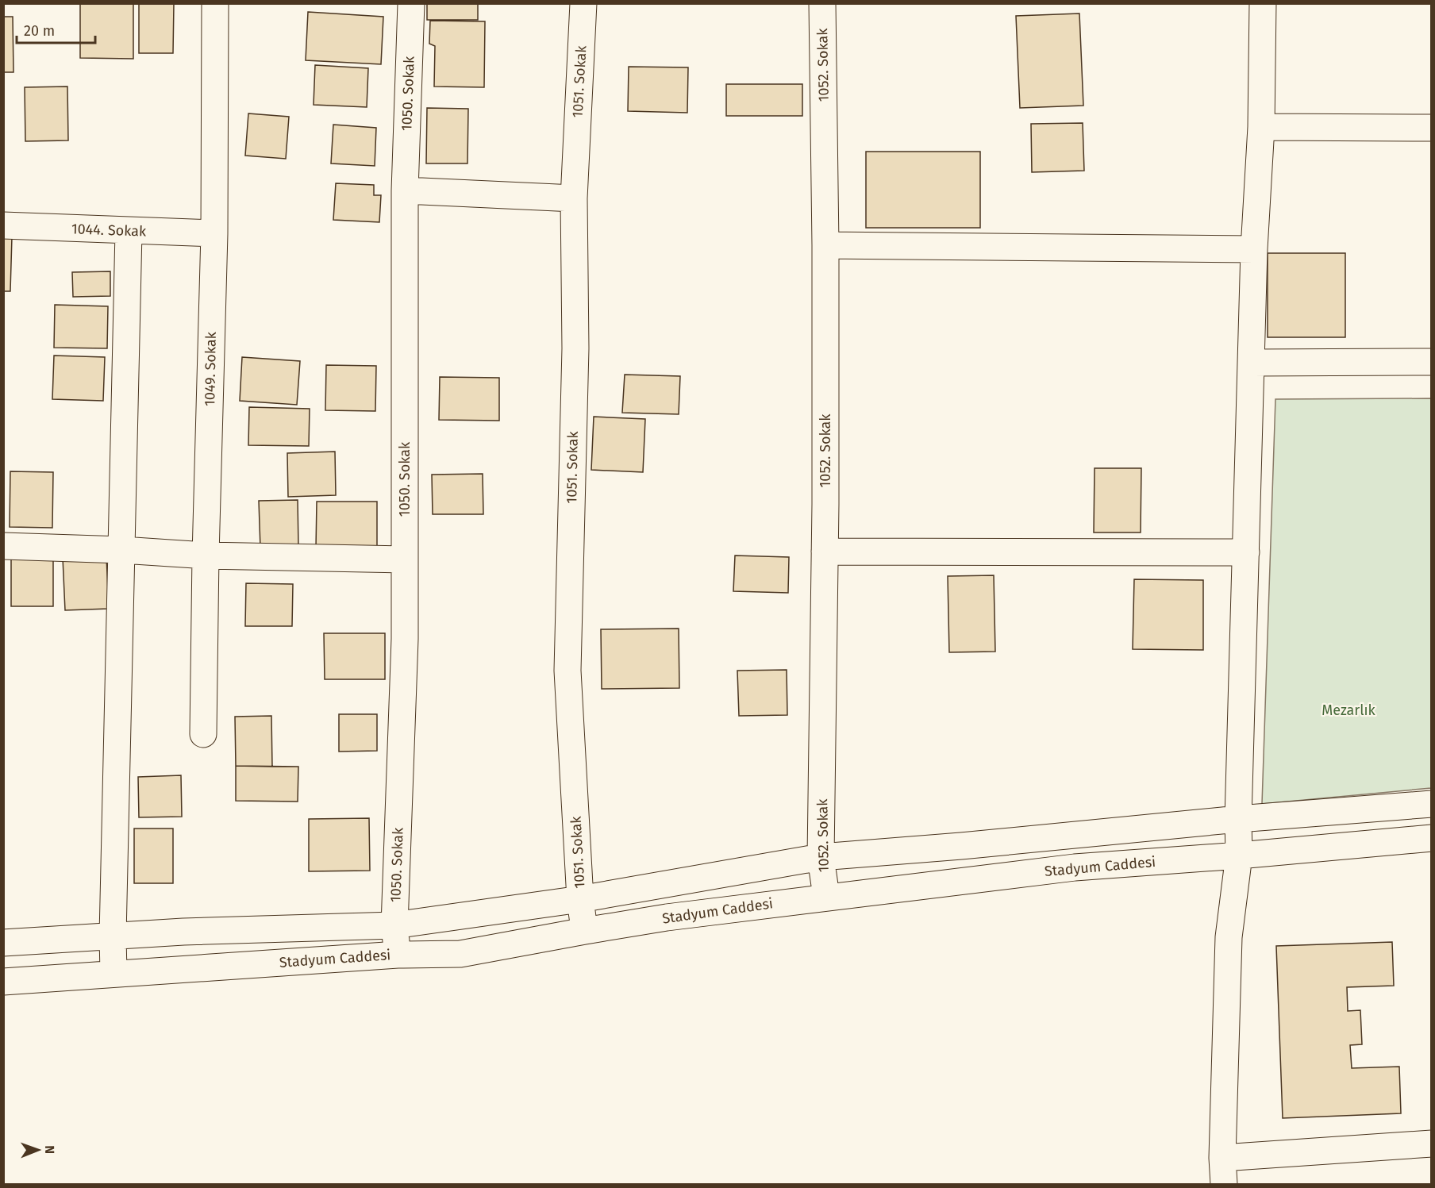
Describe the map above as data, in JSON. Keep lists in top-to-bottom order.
{
  "streets": {
    "street": [
      "1052. Sokak",
      "1051. Sokak",
      "1050. Sokak",
      "1044. Sokak",
      "1049. Sokak",
      "Stadyum Caddesi"
    ]
  },
  "crossings": [
    ["1052. Sokak", "Stadyum Caddesi"],
    ["1051. Sokak", "Stadyum Caddesi"],
    ["1050. Sokak", "Stadyum Caddesi"],
    ["1044. Sokak", "1049. Sokak"]
  ],
  "parks": ["Mezarlık"],
  "scale_bar": "20 m",
  "north": "right"
}
